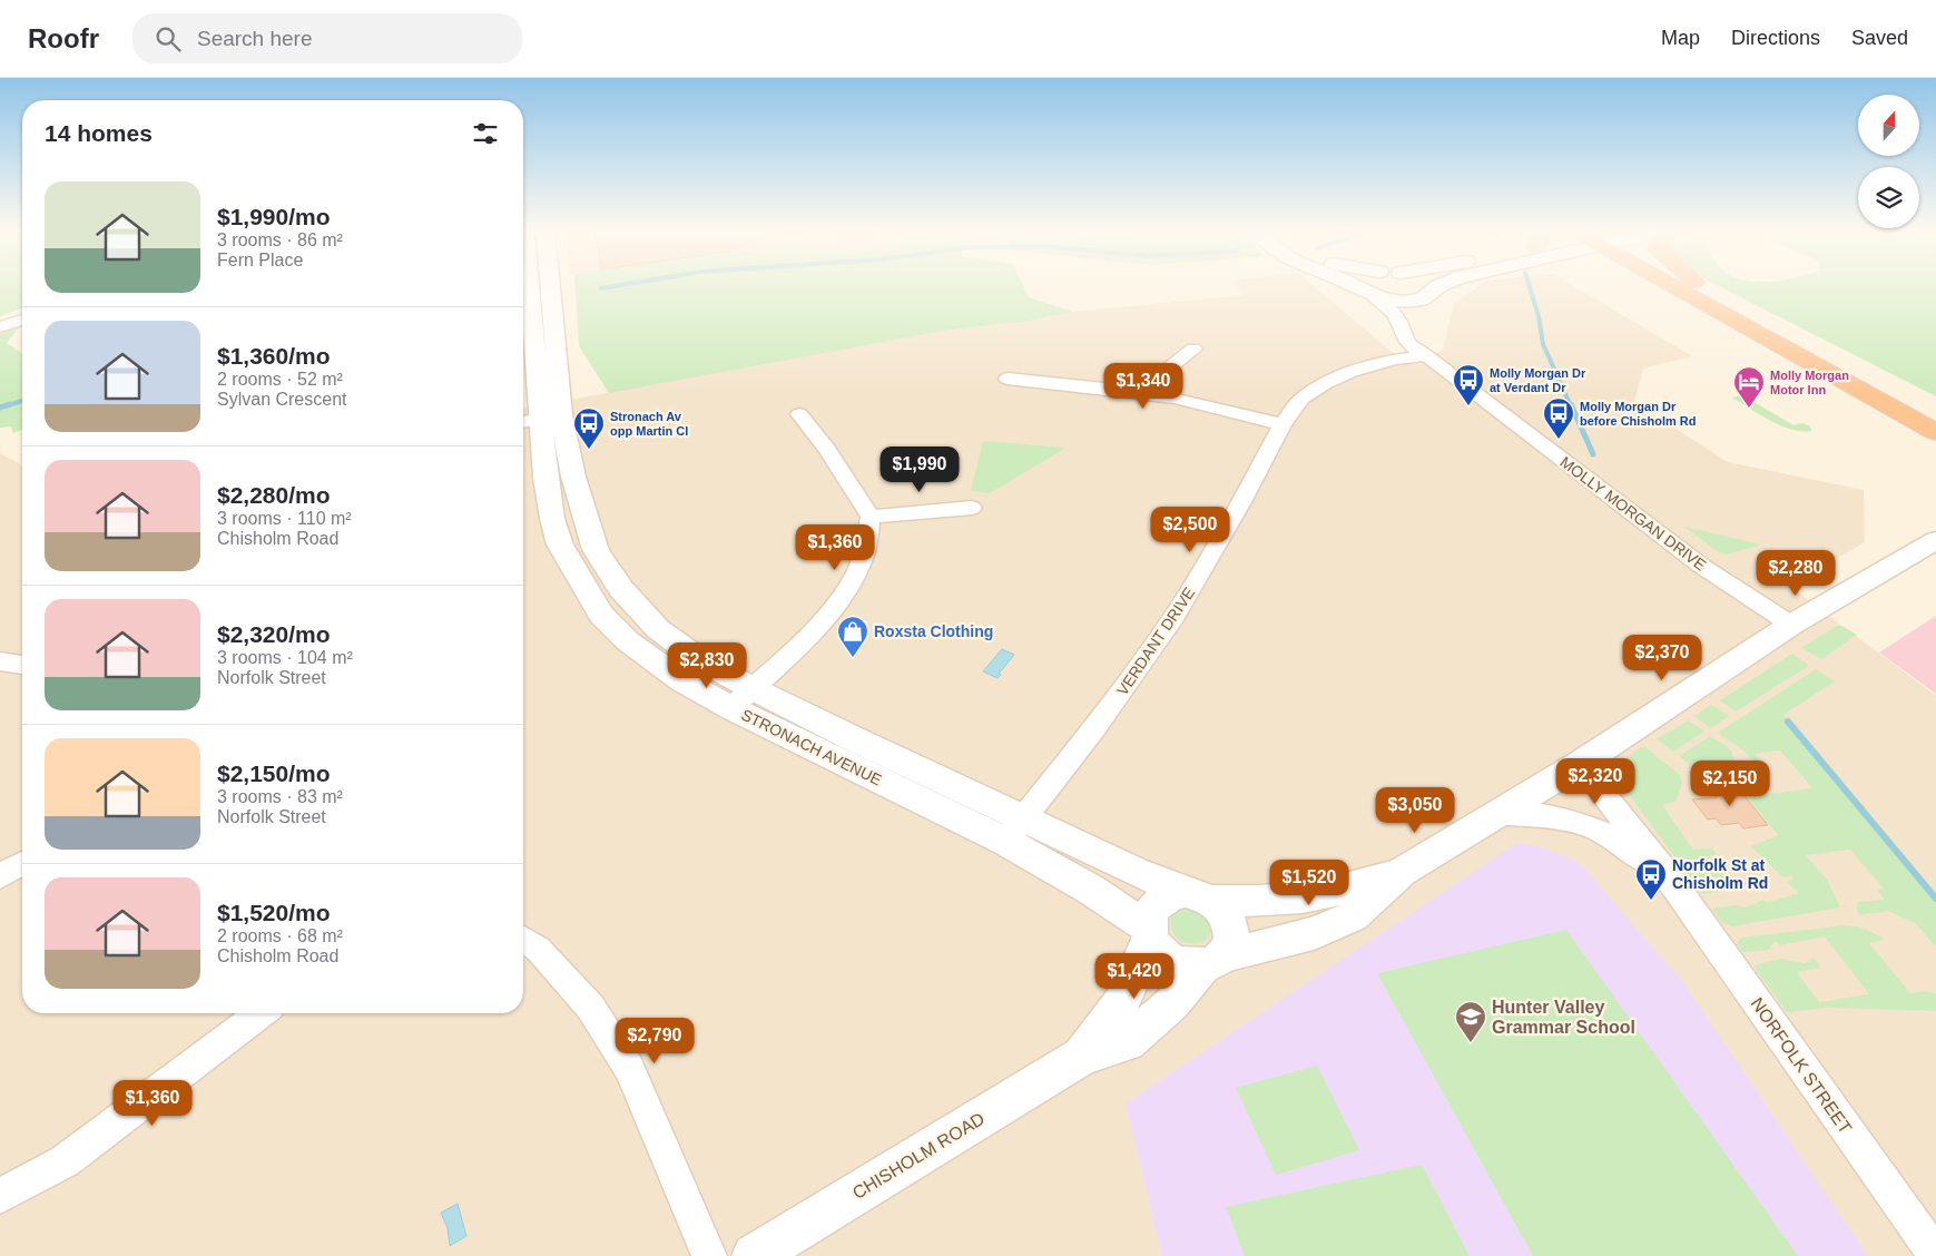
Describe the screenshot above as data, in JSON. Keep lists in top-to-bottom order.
{
  "streets": {
    "street": [
      "MOLLY MORGAN DRIVE",
      "VERDANT DRIVE",
      "STRONACH AVENUE",
      "NORFOLK STREET",
      "CHISHOLM ROAD"
    ]
  },
  "crossings": [
    ["MOLLY MORGAN DRIVE", "VERDANT DRIVE"],
    ["VERDANT DRIVE", "STRONACH AVENUE"],
    ["STRONACH AVENUE", "CHISHOLM ROAD"]
  ],
  "places": {
    "bus stop": [
      "Molly Morgan Dr at Verdant Dr",
      "Molly Morgan Dr before Chisholm Rd",
      "Stronach Av opp Martin Cl",
      "Norfolk St at Chisholm Rd"
    ],
    "hotel": ["Molly Morgan Motor Inn"],
    "shop": ["Roxsta Clothing"],
    "school or university": ["Hunter Valley Grammar School"]
  },
  "north": "top",
  "page": {
    "header": "Roofr",
    "search": "Search here",
    "nav": ["Map", "Directions", "Saved"],
    "heading": "14 homes",
    "list": [
      {
        "name": "$1,990/mo",
        "note": "3 rooms · 86 m² · Fern Place"
      },
      {
        "name": "$1,360/mo",
        "note": "2 rooms · 52 m² · Sylvan Crescent"
      },
      {
        "name": "$2,280/mo",
        "note": "3 rooms · 110 m² · Chisholm Road"
      },
      {
        "name": "$2,320/mo",
        "note": "3 rooms · 104 m² · Norfolk Street"
      },
      {
        "name": "$2,150/mo",
        "note": "3 rooms · 83 m² · Norfolk Street"
      },
      {
        "name": "$1,520/mo",
        "note": "2 rooms · 68 m² · Chisholm Road"
      }
    ],
    "price": [
      "$1,340",
      "$1,990",
      "$2,500",
      "$1,360",
      "$2,280",
      "$2,370",
      "$2,830",
      "$2,320",
      "$2,150",
      "$3,050",
      "$1,520",
      "$1,420",
      "$2,790",
      "$1,360"
    ]
  }
}
